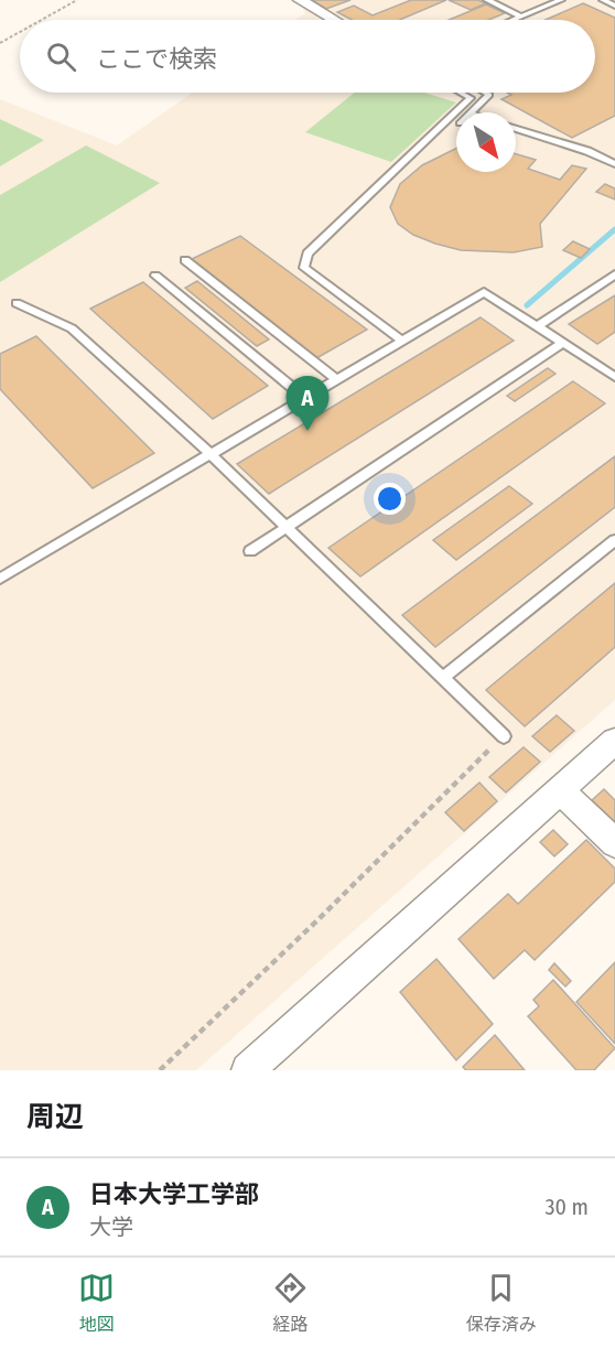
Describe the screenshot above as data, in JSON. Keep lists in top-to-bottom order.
{
  "north": "bottom right",
  "page": {
    "search": "ここで検索",
    "pins": "A",
    "heading": "周辺",
    "list": [
      {
        "mark": "A",
        "name": "日本大学工学部",
        "note": "大学",
        "value": "30 m"
      }
    ],
    "nav": ["地図", "経路", "保存済み"]
  }
}
